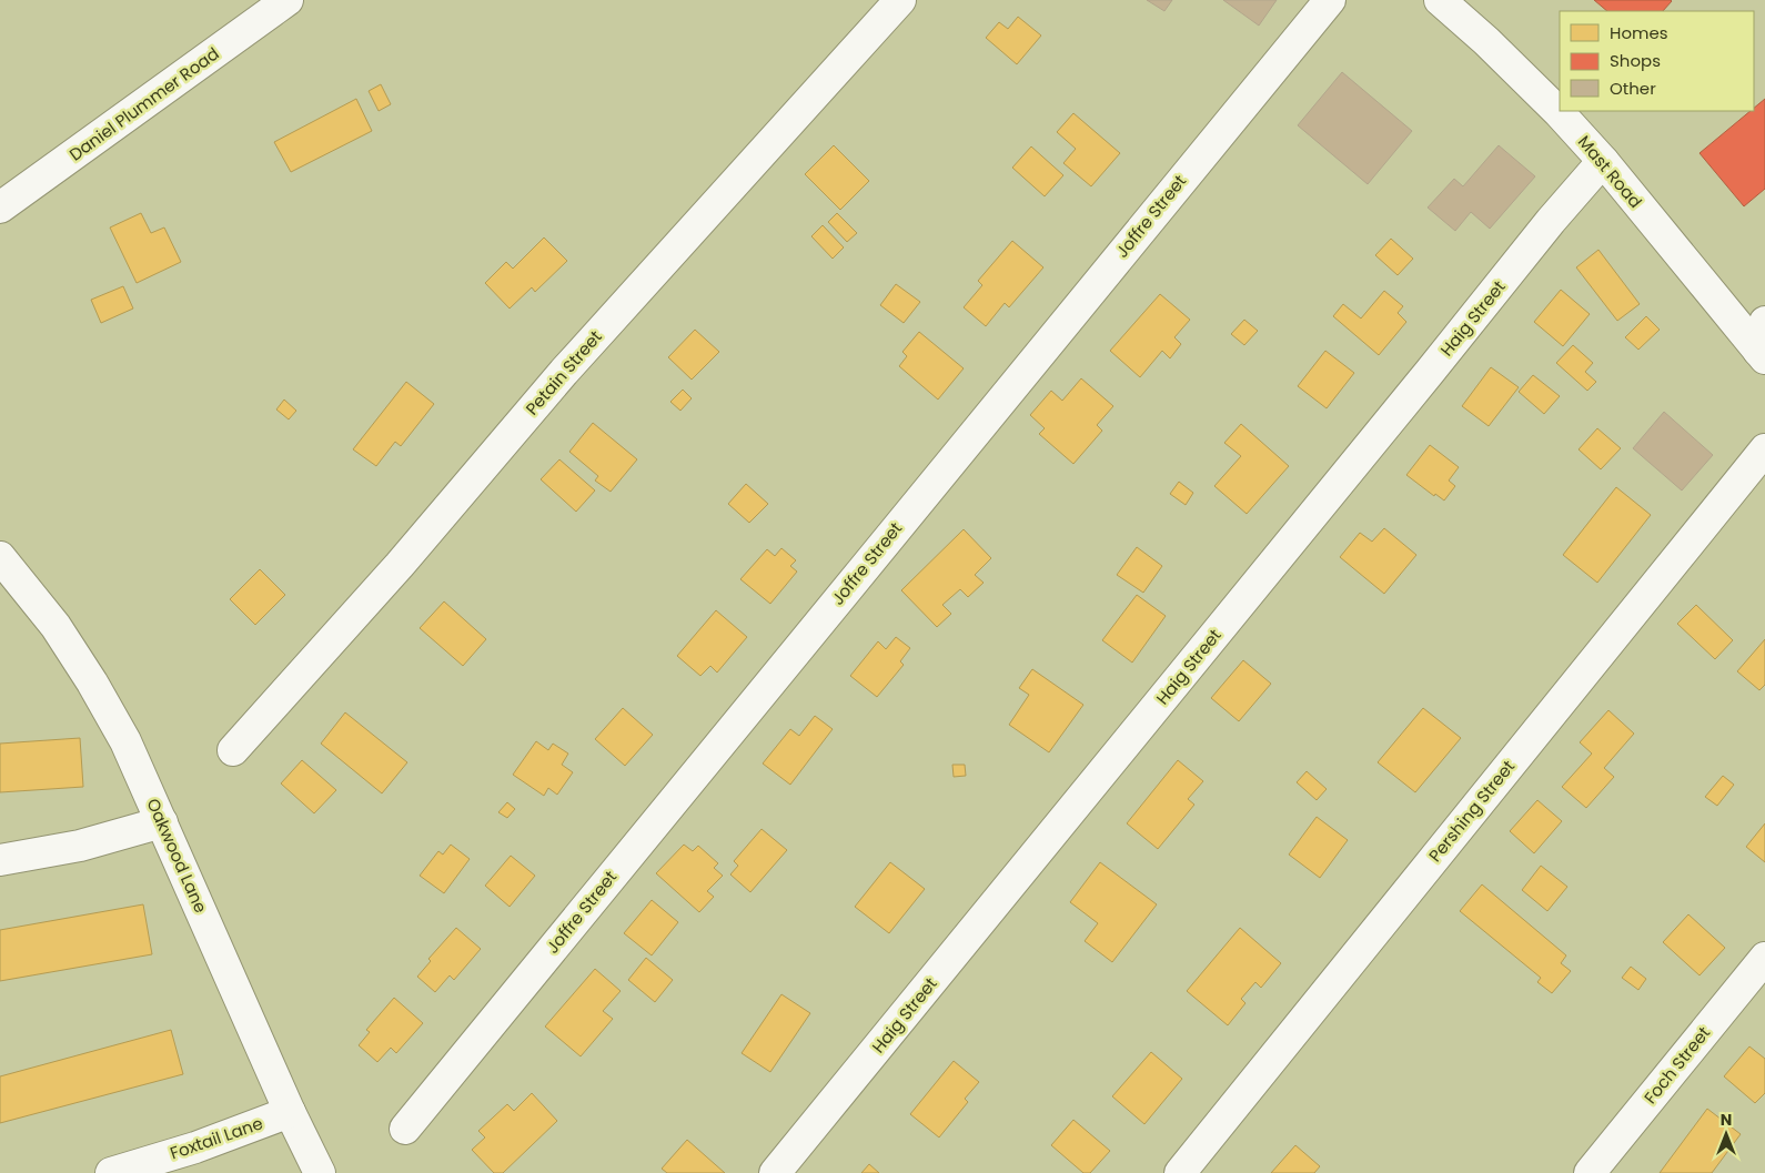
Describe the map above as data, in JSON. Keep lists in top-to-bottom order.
{
  "streets": {
    "street": [
      "Daniel Plummer Road",
      "Mast Road",
      "Joffre Street",
      "Haig Street",
      "Petain Street",
      "Pershing Street",
      "Oakwood Lane",
      "Foch Street",
      "Foxtail Lane"
    ]
  },
  "crossings": [
    ["Mast Road", "Haig Street"],
    ["Oakwood Lane", "Foxtail Lane"]
  ],
  "legend": ["Homes", "Shops", "Other"],
  "north": "top"
}
